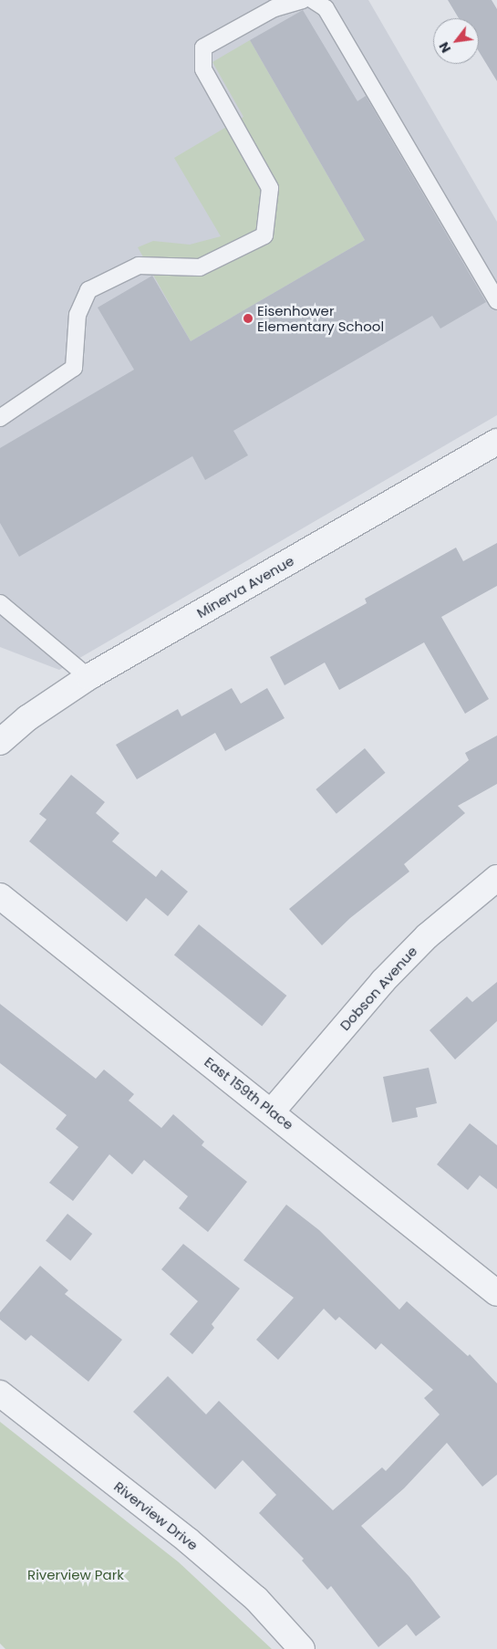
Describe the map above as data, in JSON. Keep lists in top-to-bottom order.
{
  "streets": {
    "street": [
      "Minerva Avenue",
      "Dobson Avenue",
      "East 159th Place",
      "Riverview Drive"
    ]
  },
  "crossings": [
    ["Dobson Avenue", "East 159th Place"]
  ],
  "parks": ["Riverview Park"],
  "places": ["Eisenhower Elementary School"],
  "north": "bottom left"
}
